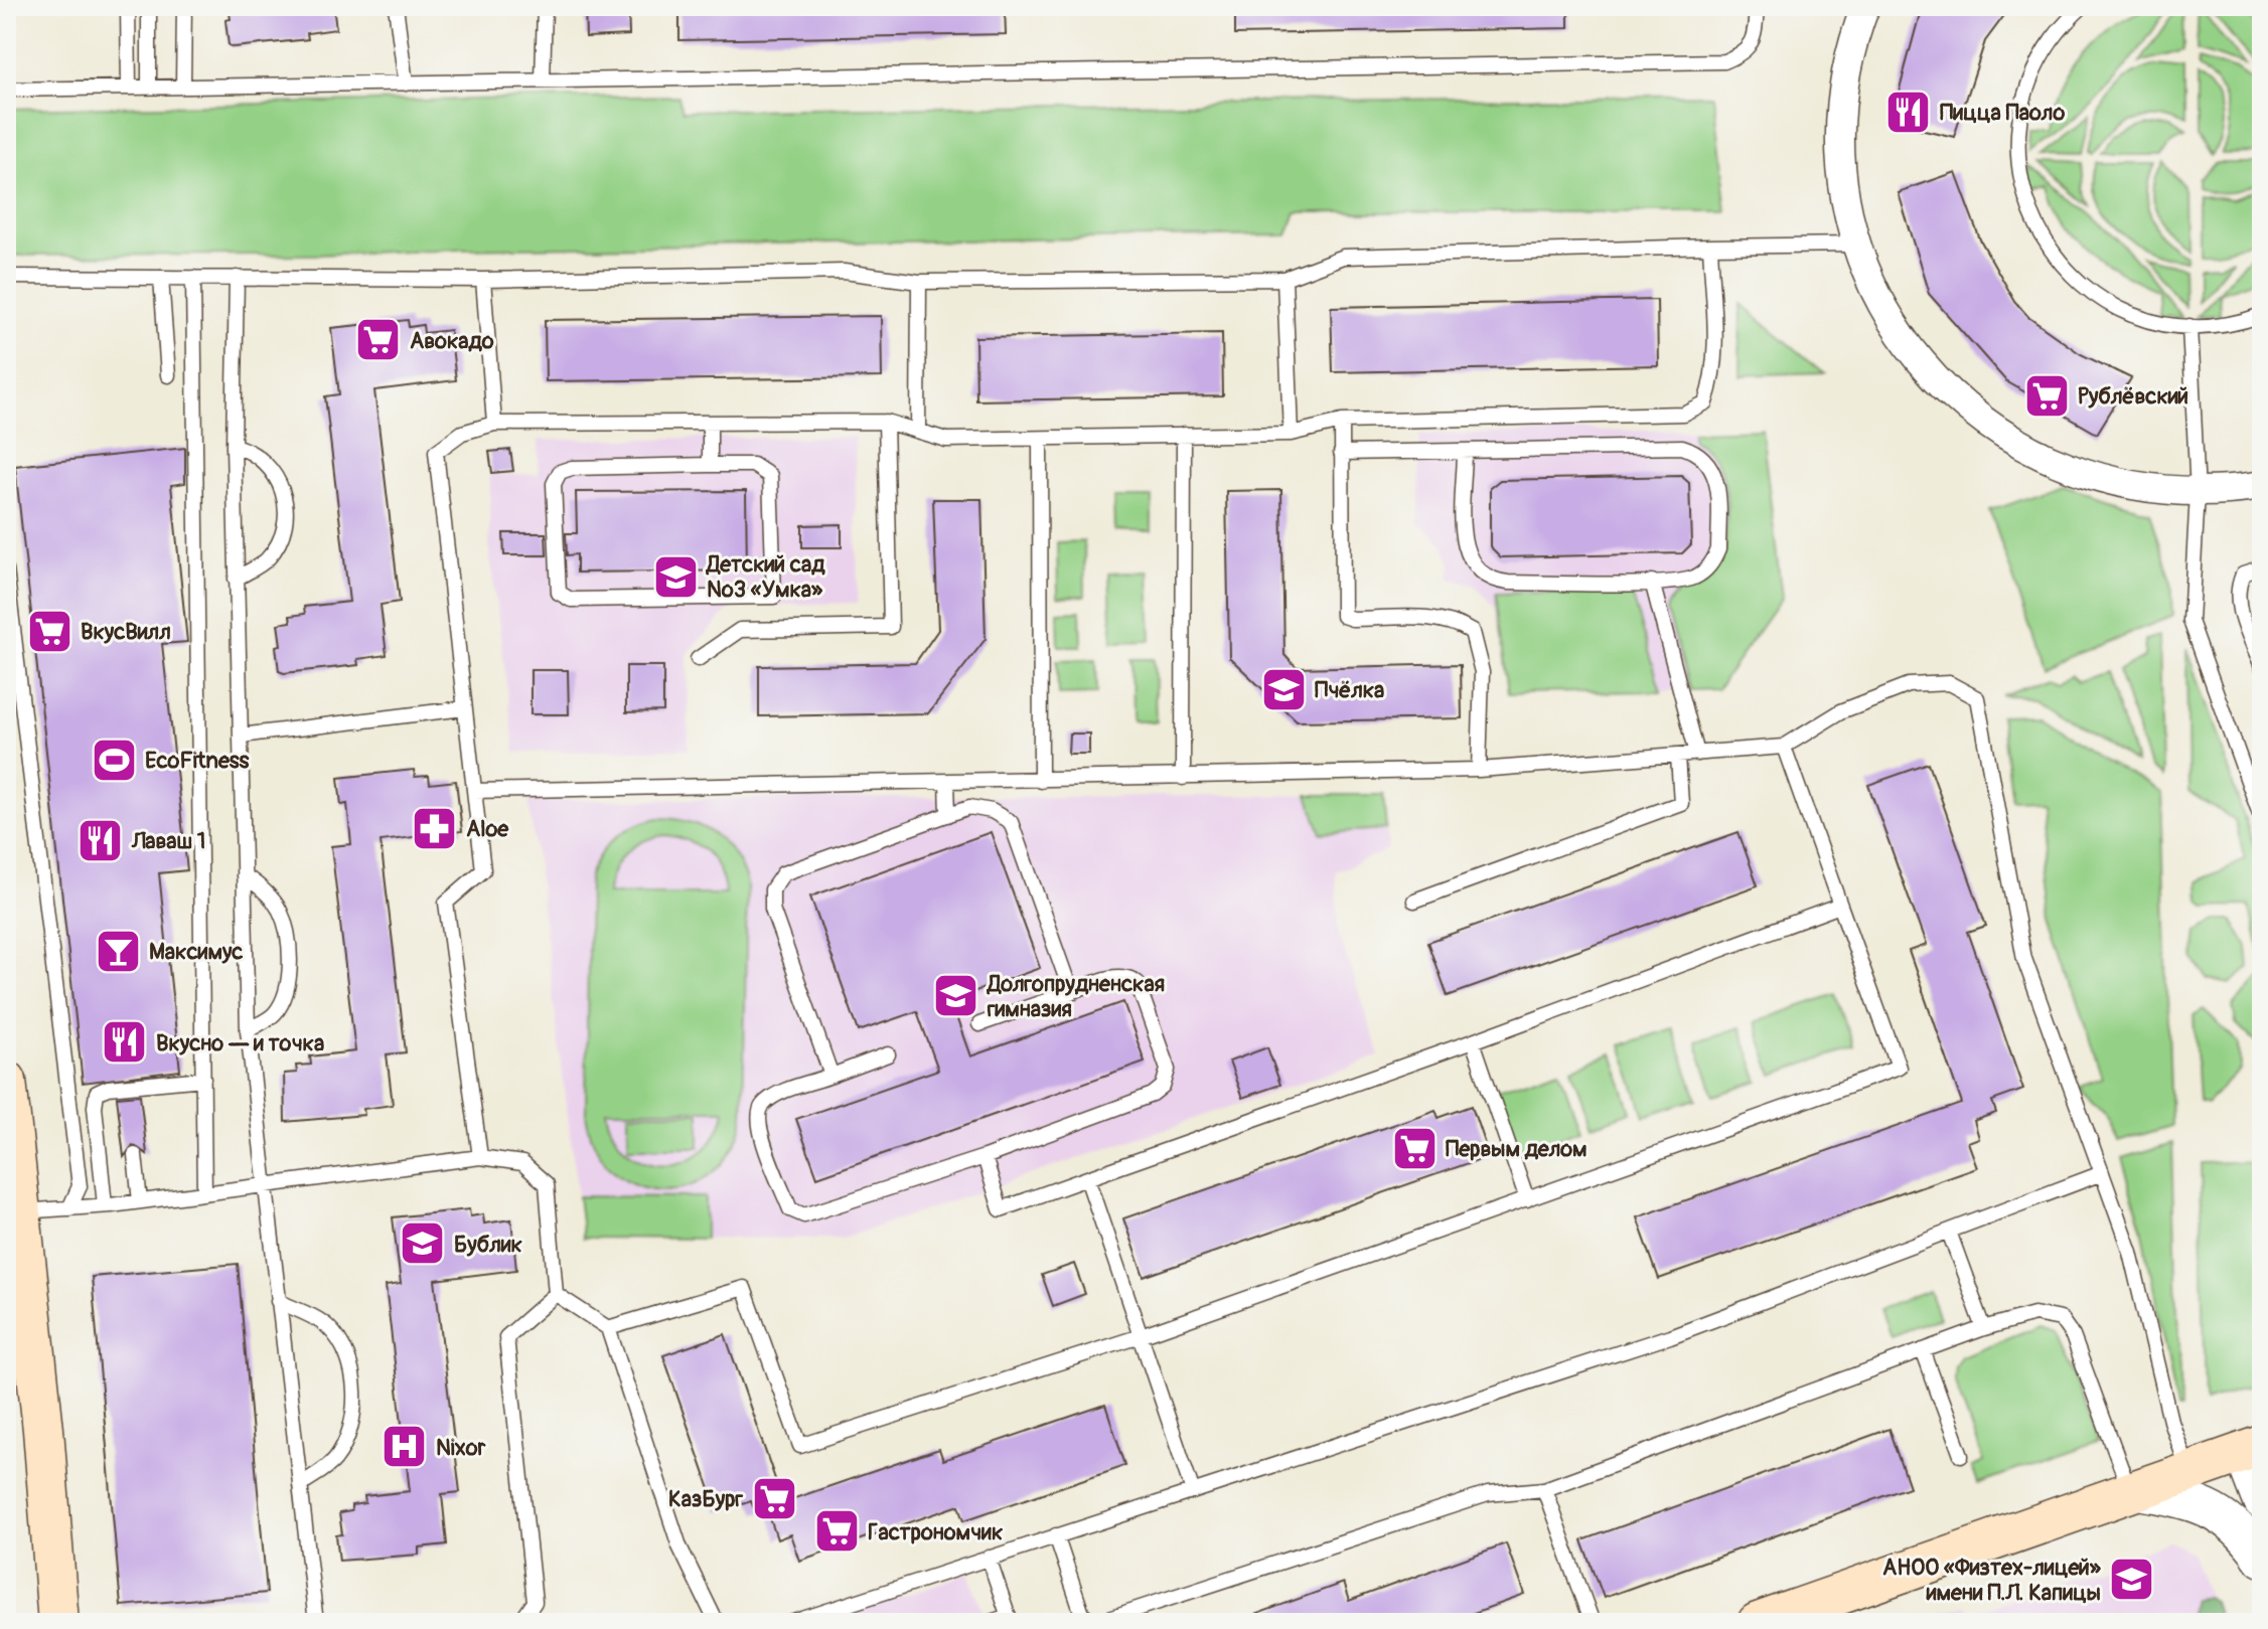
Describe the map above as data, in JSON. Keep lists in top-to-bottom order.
{
  "places": {
    "restaurant": ["Пицца Паоло", "Лаваш 1", "Вкусно — и точка"],
    "supermarket": [
      "Авокадо",
      "Рублёвский",
      "ВкусВилл",
      "Первым делом",
      "КазБург",
      "Гастрономчик"
    ],
    "school or university": [
      "Детский сад №3 «Умка»",
      "Пчёлка",
      "Долгопрудненская гимназия",
      "Бублик",
      "АНОО «Физтех-лицей» имени П.Л. Капицы"
    ],
    "sports": ["EcoFitness"],
    "pharmacy": ["Aloe"],
    "bar": ["Максимус"],
    "hospital": ["Nixor"]
  }
}
